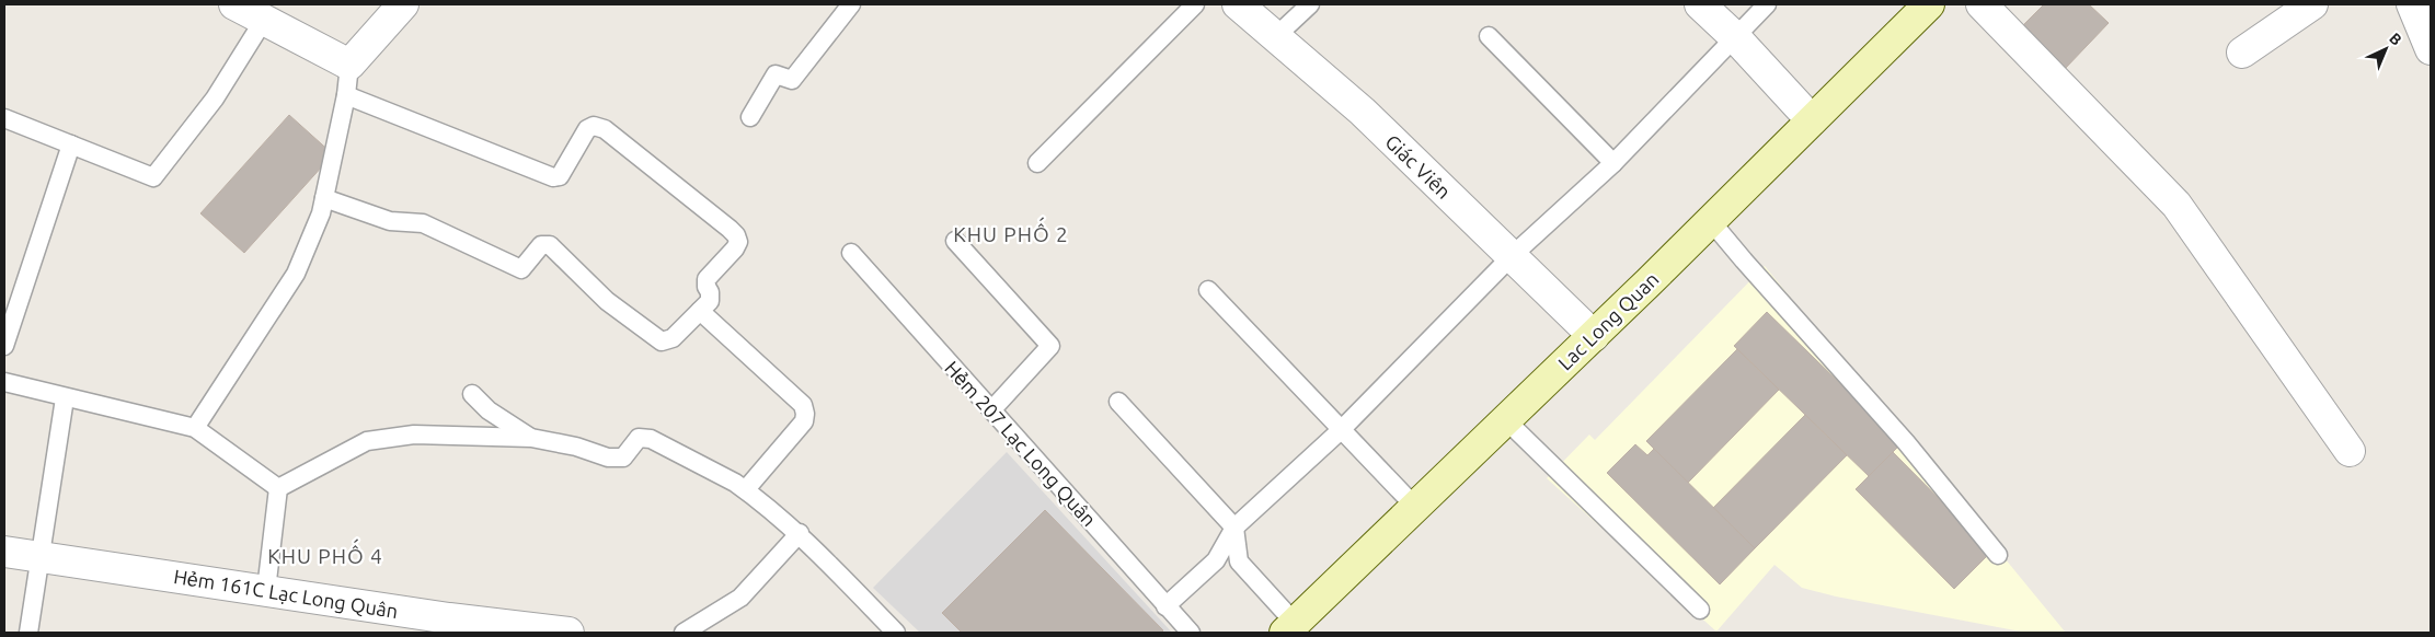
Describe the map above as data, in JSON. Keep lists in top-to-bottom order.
{
  "streets": {
    "main road": ["Lac Long Quan"],
    "street": ["Giác Viên", "Hẻm 161C Lạc Long Quân"],
    "lane": ["Hẻm 207 Lạc Long Quân"]
  },
  "crossings": [
    ["Giác Viên", "Lac Long Quan"]
  ],
  "districts": ["KHU PHỐ 2", "KHU PHỐ 4"],
  "north": "top right"
}
